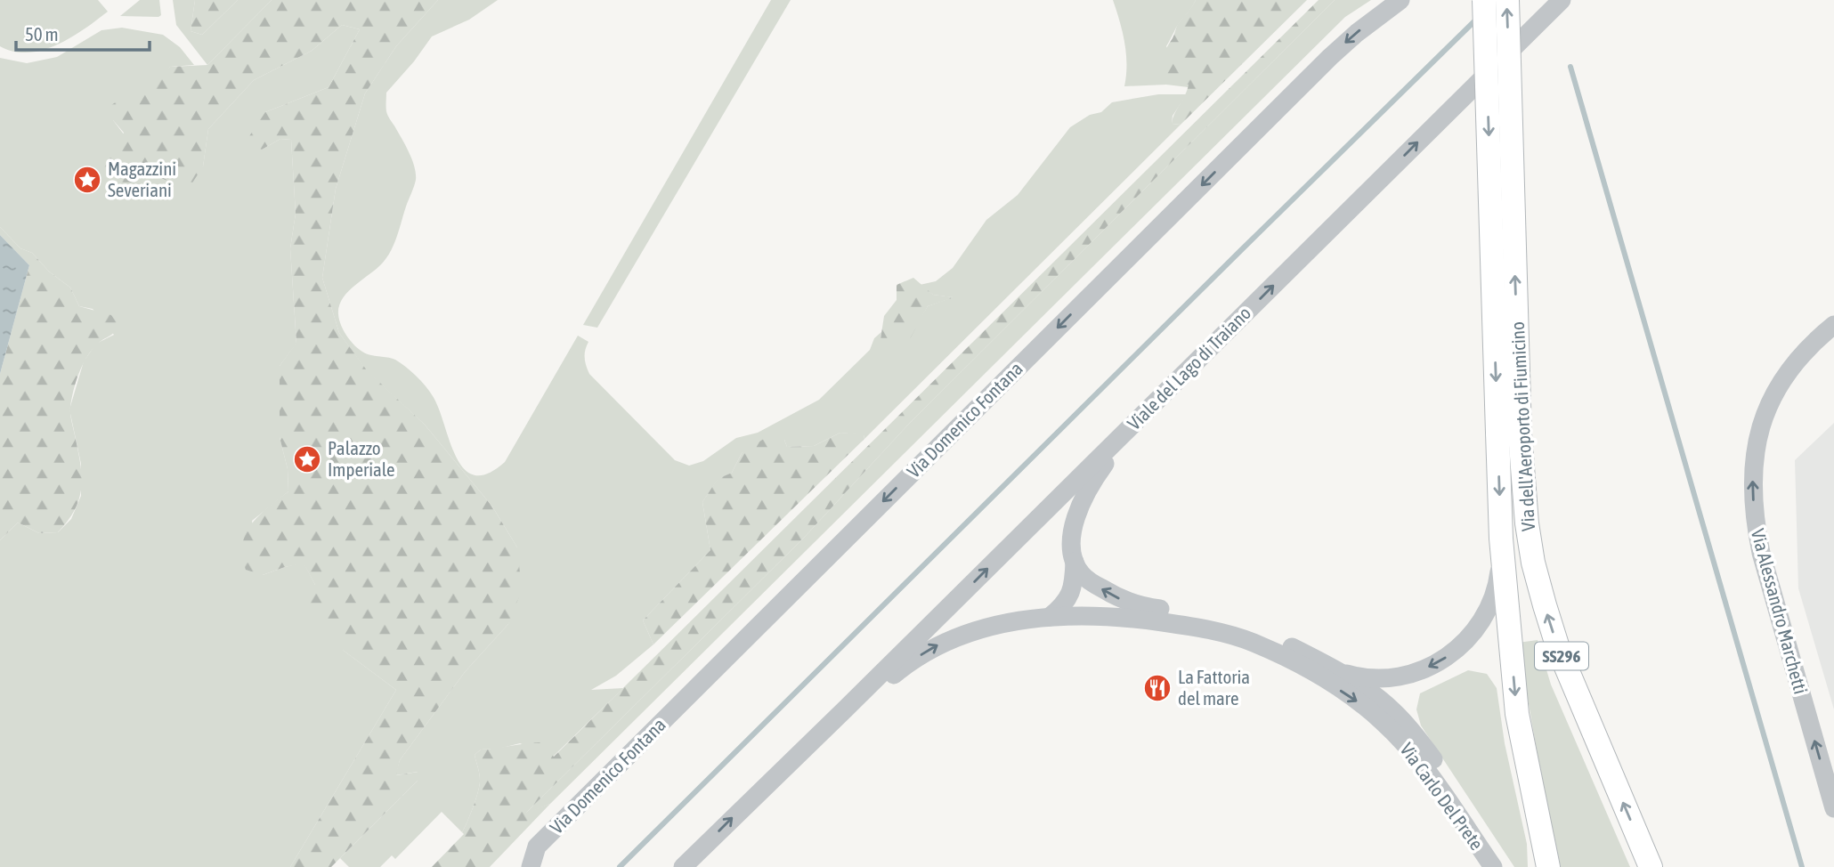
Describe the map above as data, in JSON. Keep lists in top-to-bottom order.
{
  "streets": {
    "main road": ["Via dell'Aeroporto di Fiumicino", "SS296"],
    "street": [
      "Viale del Lago di Traiano",
      "Via Domenico Fontana",
      "Via Alessandro Marchetti",
      "Via Carlo Del Prete"
    ]
  },
  "crossings": [
    ["Viale del Lago di Traiano", "Via Carlo Del Prete"]
  ],
  "one_way": ["Viale del Lago di Traiano", "Via Domenico Fontana", "Via Alessandro Marchetti"],
  "places": {
    "place": ["Magazzini Severiani", "Palazzo Imperiale"],
    "restaurant": ["La Fattoria del mare"]
  },
  "scale_bar": "50 m"
}
